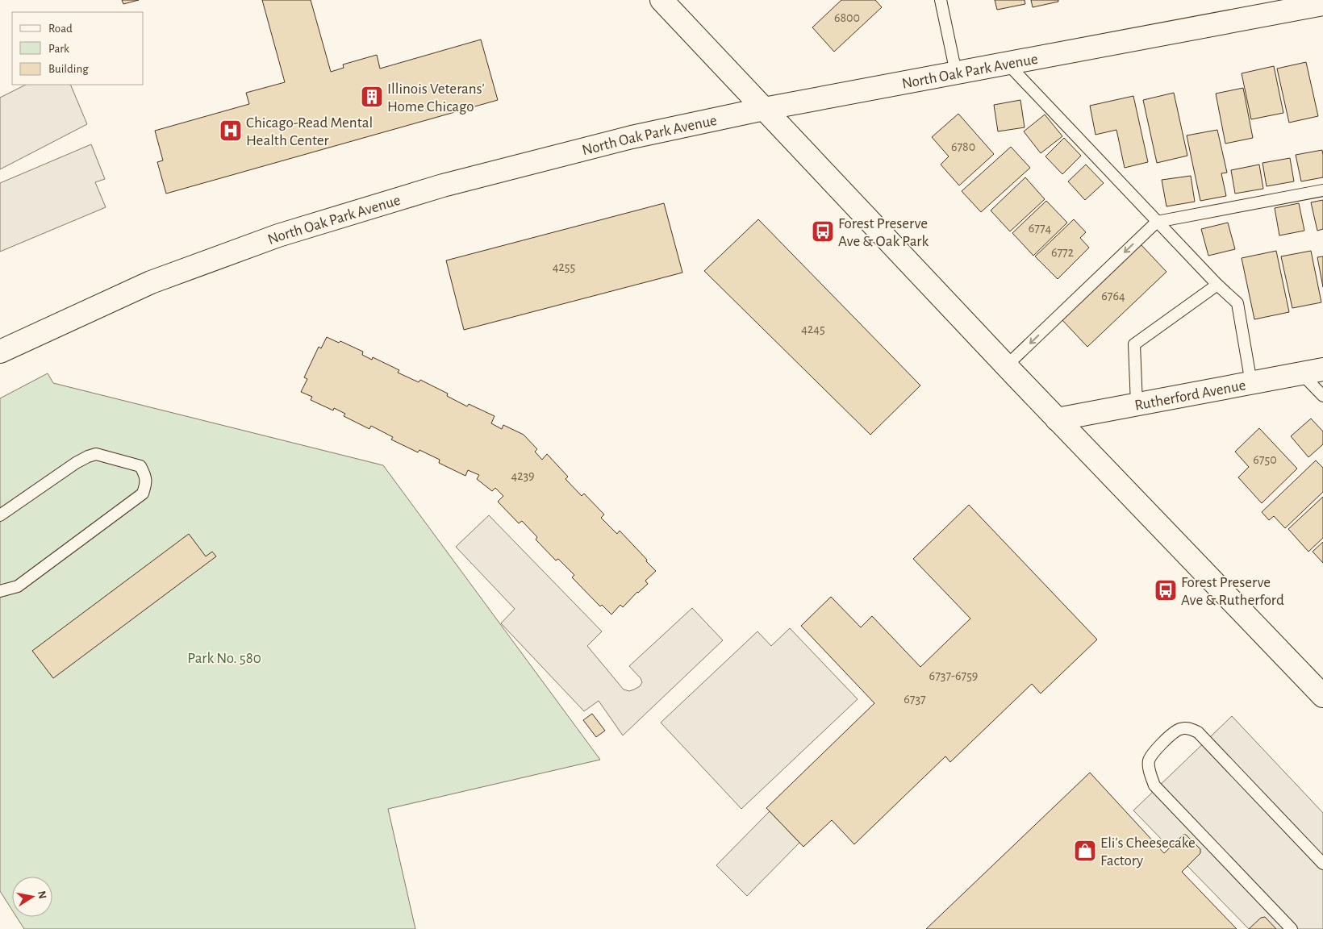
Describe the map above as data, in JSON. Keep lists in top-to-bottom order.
{
  "streets": {
    "street": ["North Oak Park Avenue", "Rutherford Avenue"]
  },
  "parks": ["Park No. 580"],
  "places": {
    "building": ["Illinois Veterans' Home Chicago"],
    "hospital": ["Chicago-Read Mental Health Center"],
    "bus stop": ["Forest Preserve Ave & Oak Park", "Forest Preserve Ave & Rutherford"],
    "shop": ["Eli's Cheesecake Factory"]
  },
  "house_numbers": [
    "6800",
    "6780",
    "6774",
    "6772",
    "4255",
    "6764",
    "4245",
    "6750",
    "4239",
    "6737-6759",
    "6737"
  ],
  "legend": ["Road", "Park", "Building"],
  "north": "right"
}
